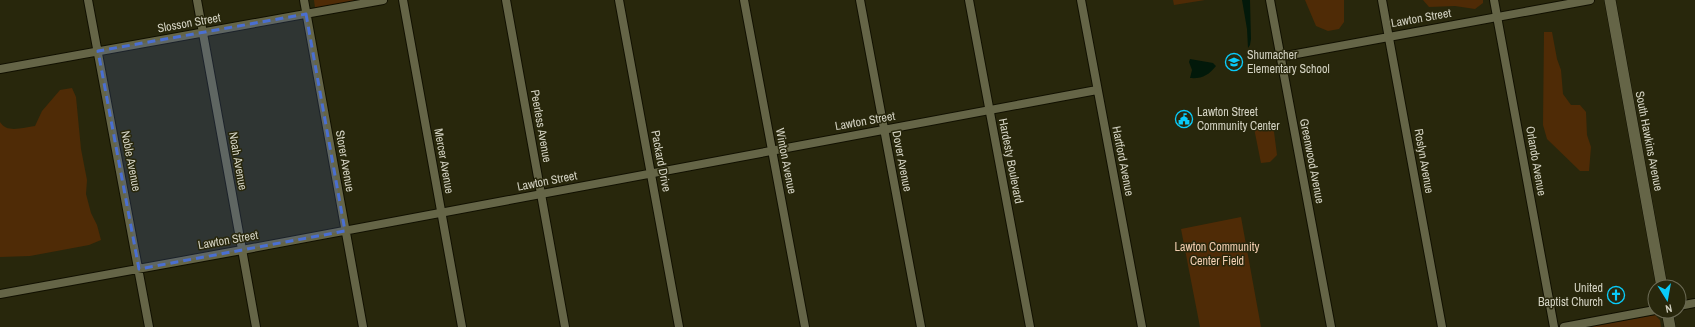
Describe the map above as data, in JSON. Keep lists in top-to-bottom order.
{
  "streets": {
    "street": [
      "Lawton Street",
      "Slosson Street",
      "Peerless Avenue",
      "South Hawkins Avenue",
      "Noble Avenue",
      "Noah Avenue",
      "Storer Avenue",
      "Mercer Avenue",
      "Packard Drive",
      "Winton Avenue",
      "Dover Avenue",
      "Hardesty Boulevard",
      "Hartford Avenue",
      "Greenwood Avenue",
      "Roslyn Avenue",
      "Orlando Avenue"
    ]
  },
  "crossings": [
    ["Lawton Street", "Peerless Avenue"],
    ["Lawton Street", "Noble Avenue"],
    ["Lawton Street", "Noah Avenue"],
    ["Lawton Street", "Storer Avenue"],
    ["Lawton Street", "Mercer Avenue"],
    ["Lawton Street", "Packard Drive"],
    ["Lawton Street", "Winton Avenue"],
    ["Lawton Street", "Dover Avenue"],
    ["Lawton Street", "Hardesty Boulevard"],
    ["Lawton Street", "Hartford Avenue"],
    ["Lawton Street", "Greenwood Avenue"],
    ["Lawton Street", "Roslyn Avenue"],
    ["Lawton Street", "Orlando Avenue"],
    ["Slosson Street", "Noble Avenue"],
    ["Slosson Street", "Noah Avenue"],
    ["Slosson Street", "Storer Avenue"]
  ],
  "parks": ["Lawton Community Center Field"],
  "places": {
    "school or university": ["Shumacher Elementary School"],
    "public building": ["Lawton Street Community Center"],
    "church": ["United Baptist Church"]
  },
  "north": "bottom"
}
